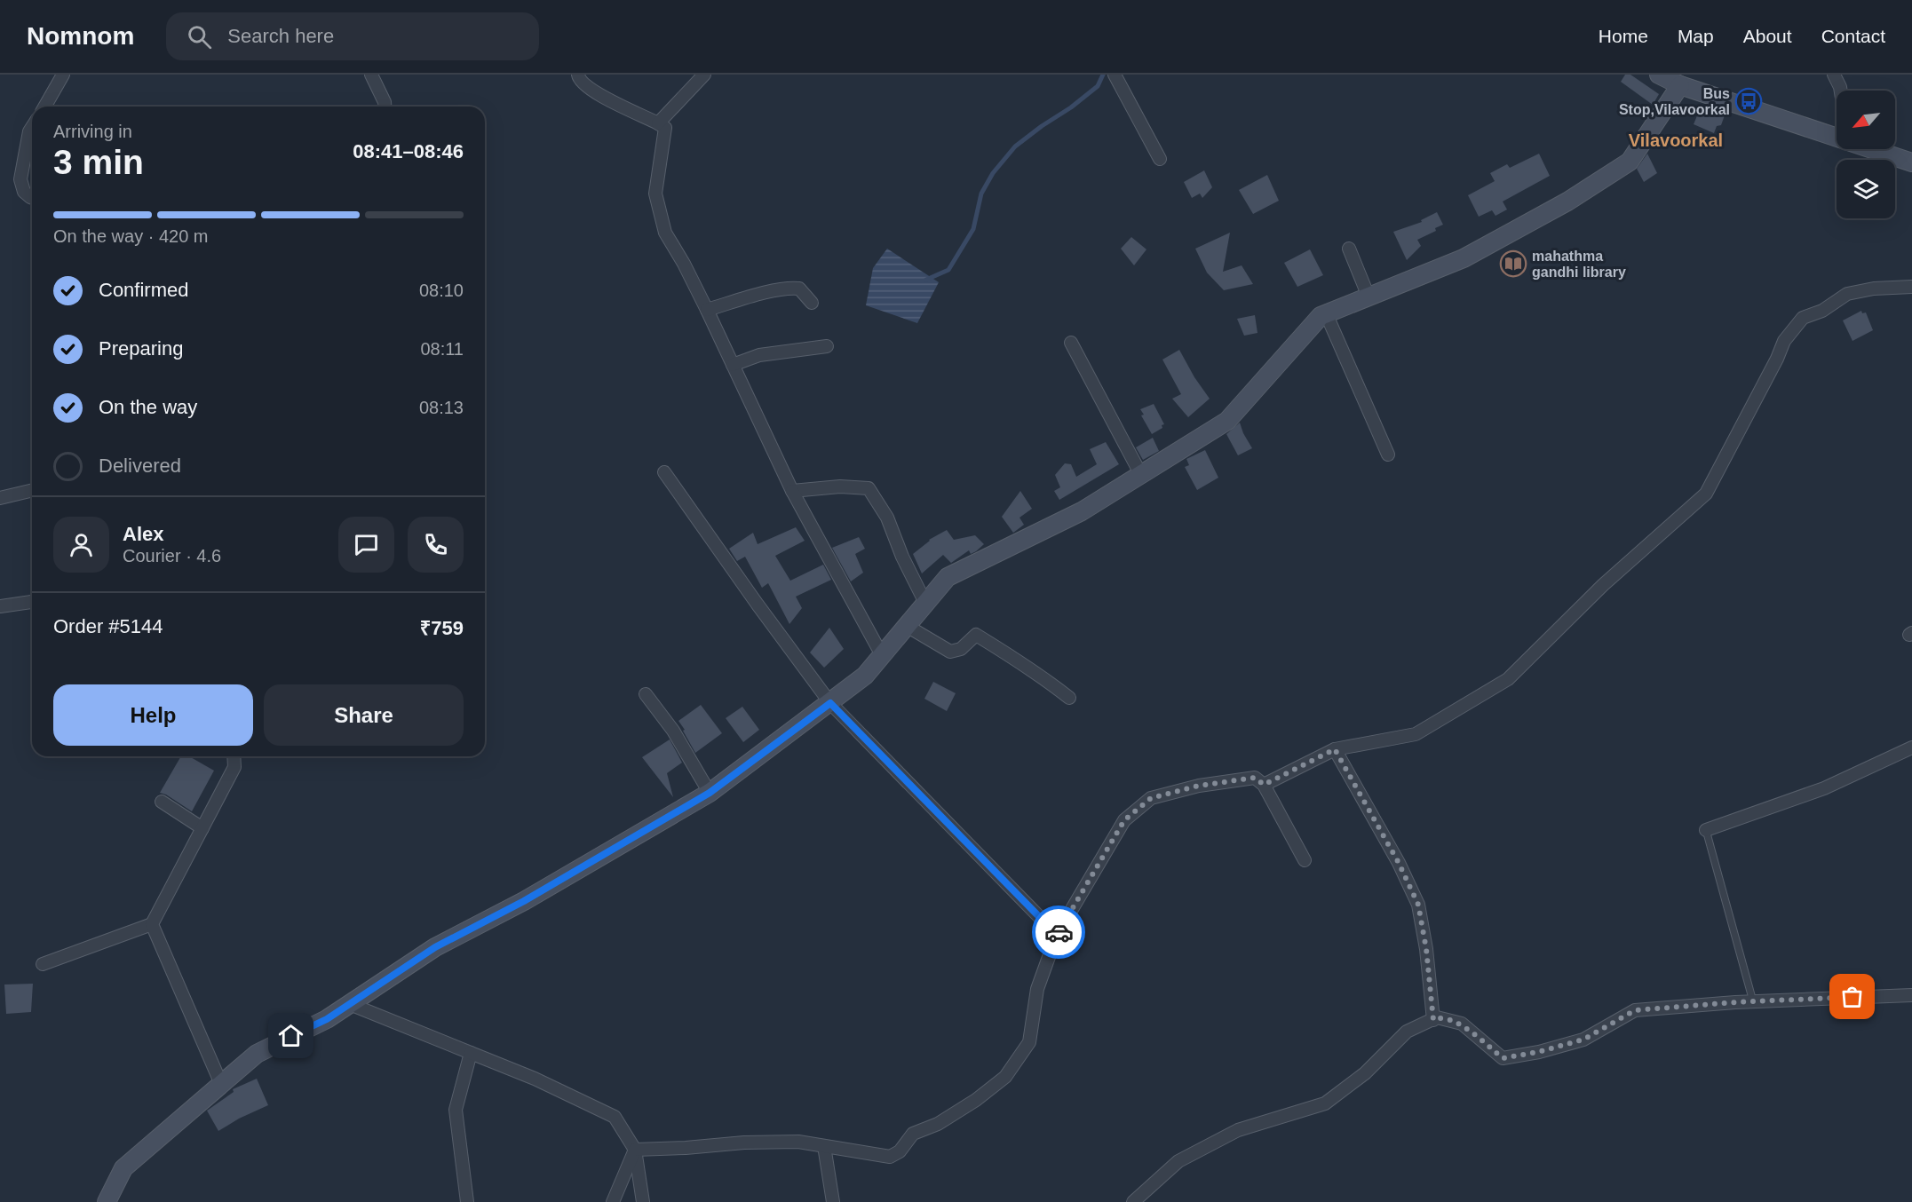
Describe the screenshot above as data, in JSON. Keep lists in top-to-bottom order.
{
  "districts": ["Vilavoorkal"],
  "places": {
    "bus stop": ["Bus Stop,Vilavoorkal"],
    "library": ["mahathma gandhi library"]
  },
  "north": "bottom left",
  "page": {
    "header": "Nomnom",
    "search": "Search here",
    "nav": [
      "Home",
      "Map",
      "About",
      "Contact"
    ],
    "heading": ["3 min", "Arriving in", "08:41–08:46"],
    "panel": [
      "Alex",
      "Courier · 4.6",
      "Order #5144",
      "₹759"
    ],
    "bar": "On the way · 420 m",
    "list": [
      ["Confirmed", "08:10"],
      ["Preparing", "08:11"],
      ["On the way", "08:13"],
      "Delivered"
    ],
    "buttons": ["Help", "Share"]
  }
}
